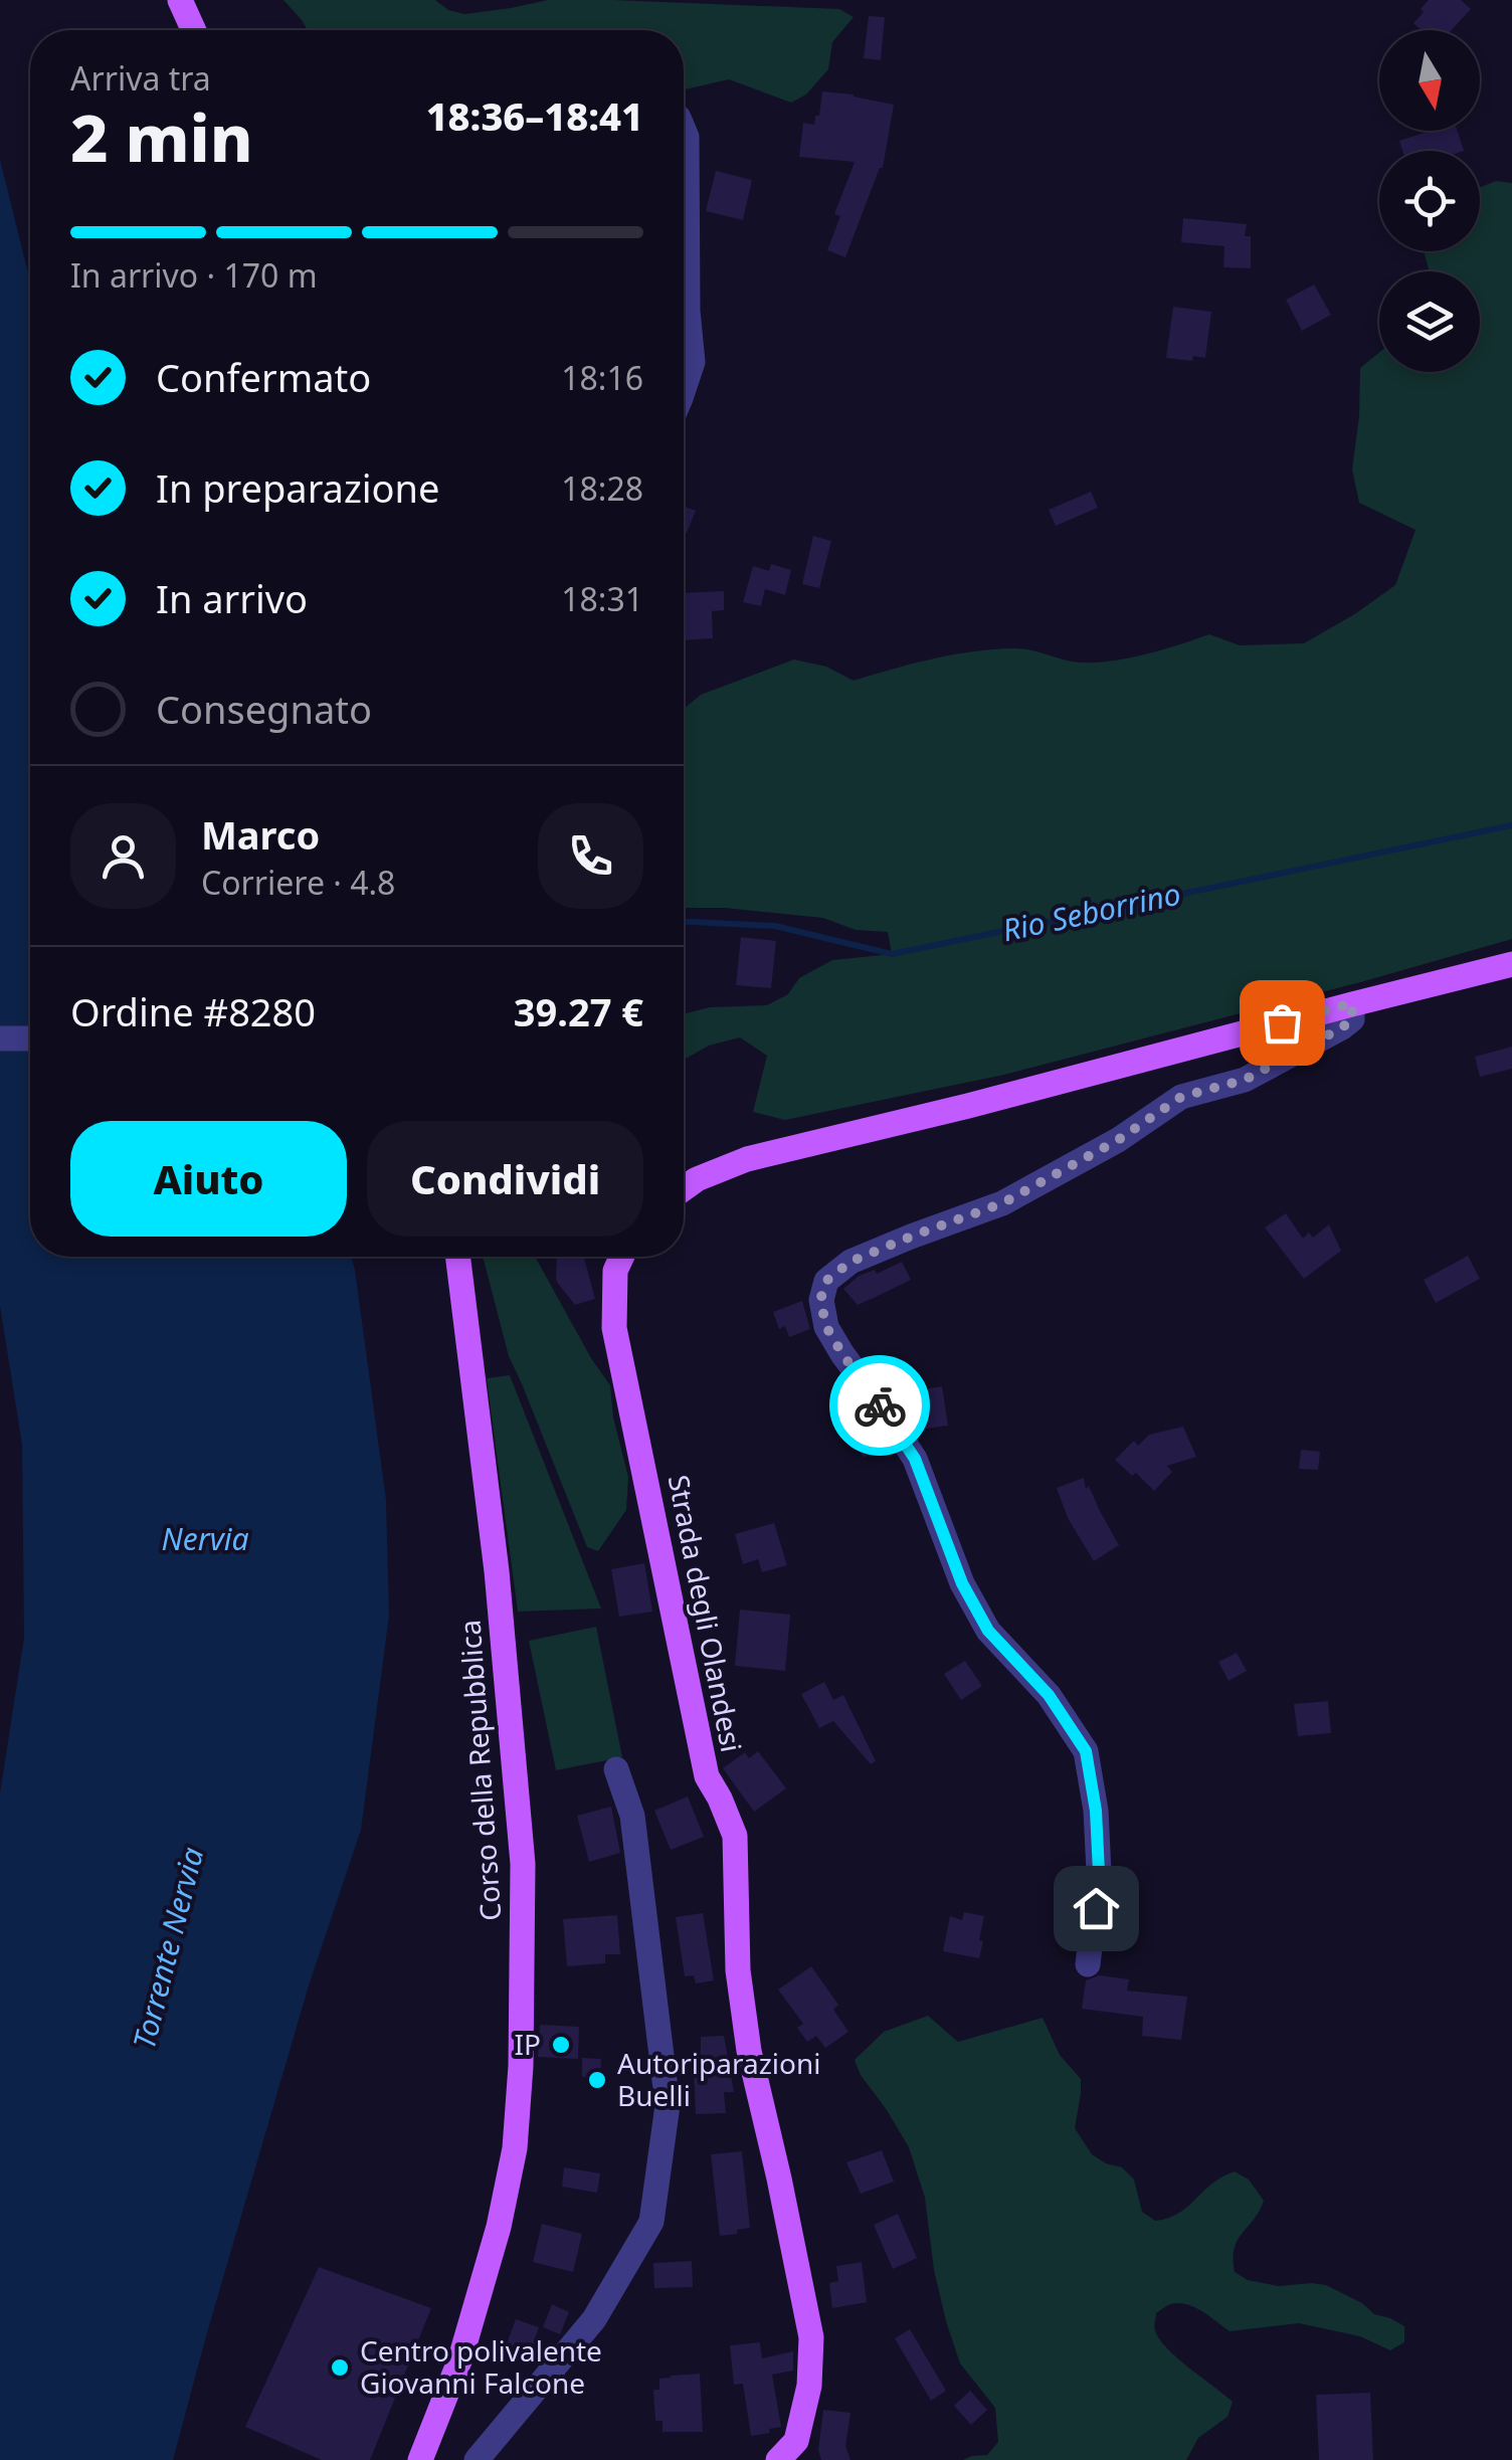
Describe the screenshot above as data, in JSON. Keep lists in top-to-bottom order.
{
  "streets": {
    "main road": ["Strada degli Olandesi", "Corso della Repubblica"]
  },
  "water": ["Rio Seborrino", "Nervia", "Torrente Nervia"],
  "places": ["IP", "Autoriparazioni Buelli", "Centro polivalente Giovanni Falcone"],
  "north": "bottom",
  "page": {
    "heading": ["2 min", "Arriva tra", "18:36–18:41"],
    "panel": [
      "Marco",
      "Corriere · 4.8",
      "Ordine #8280",
      "39.27 €"
    ],
    "bar": "In arrivo · 170 m",
    "list": [
      ["Confermato", "18:16"],
      ["In preparazione", "18:28"],
      ["In arrivo", "18:31"],
      "Consegnato"
    ],
    "buttons": ["Aiuto", "Condividi"]
  }
}
